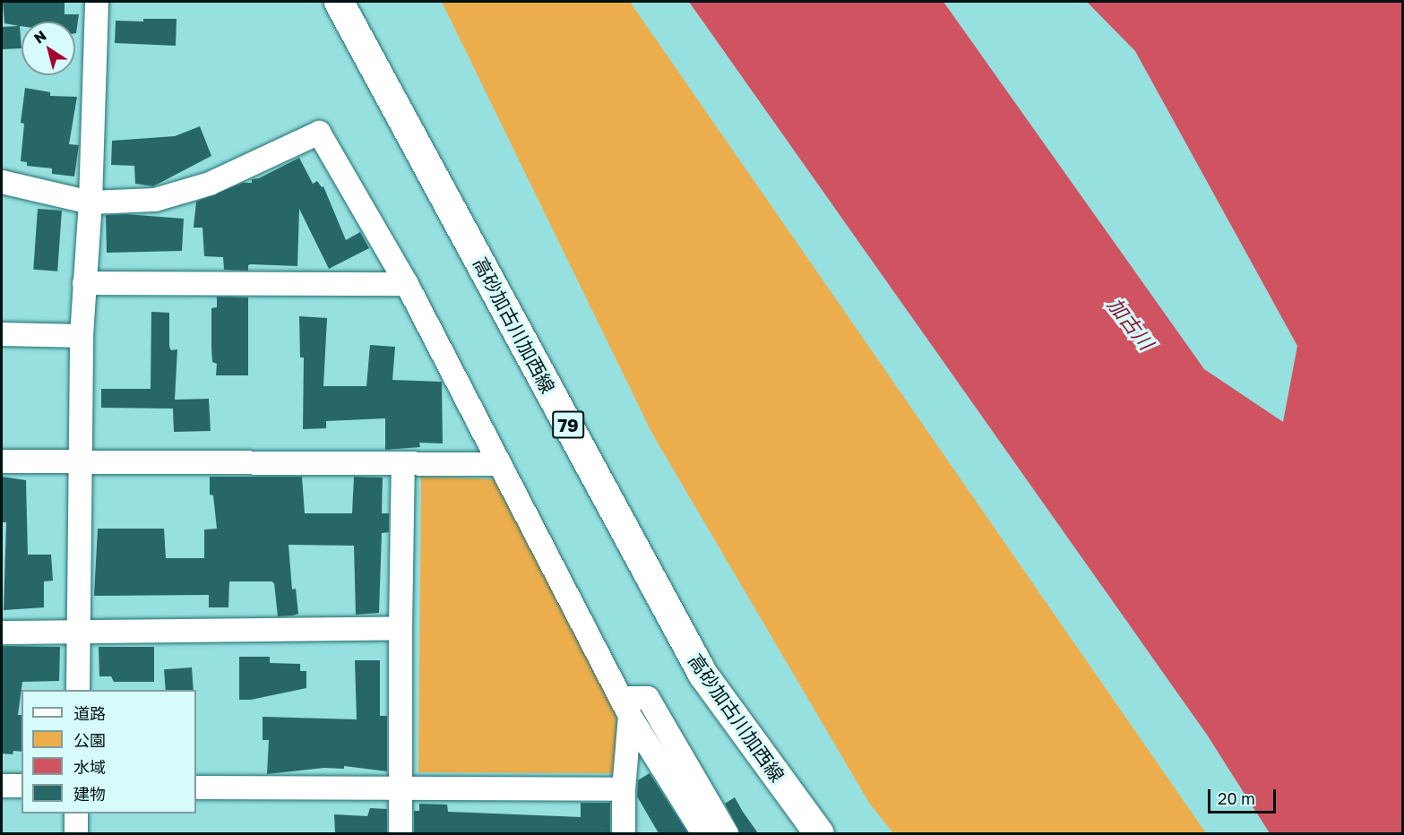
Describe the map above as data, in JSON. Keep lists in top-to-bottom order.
{
  "streets": {
    "main road": ["高砂加古川加西線", "79"]
  },
  "water": ["加古川"],
  "legend": [
    "道路",
    "公園",
    "水域",
    "建物"
  ],
  "scale_bar": "20 m",
  "north": "top left"
}
